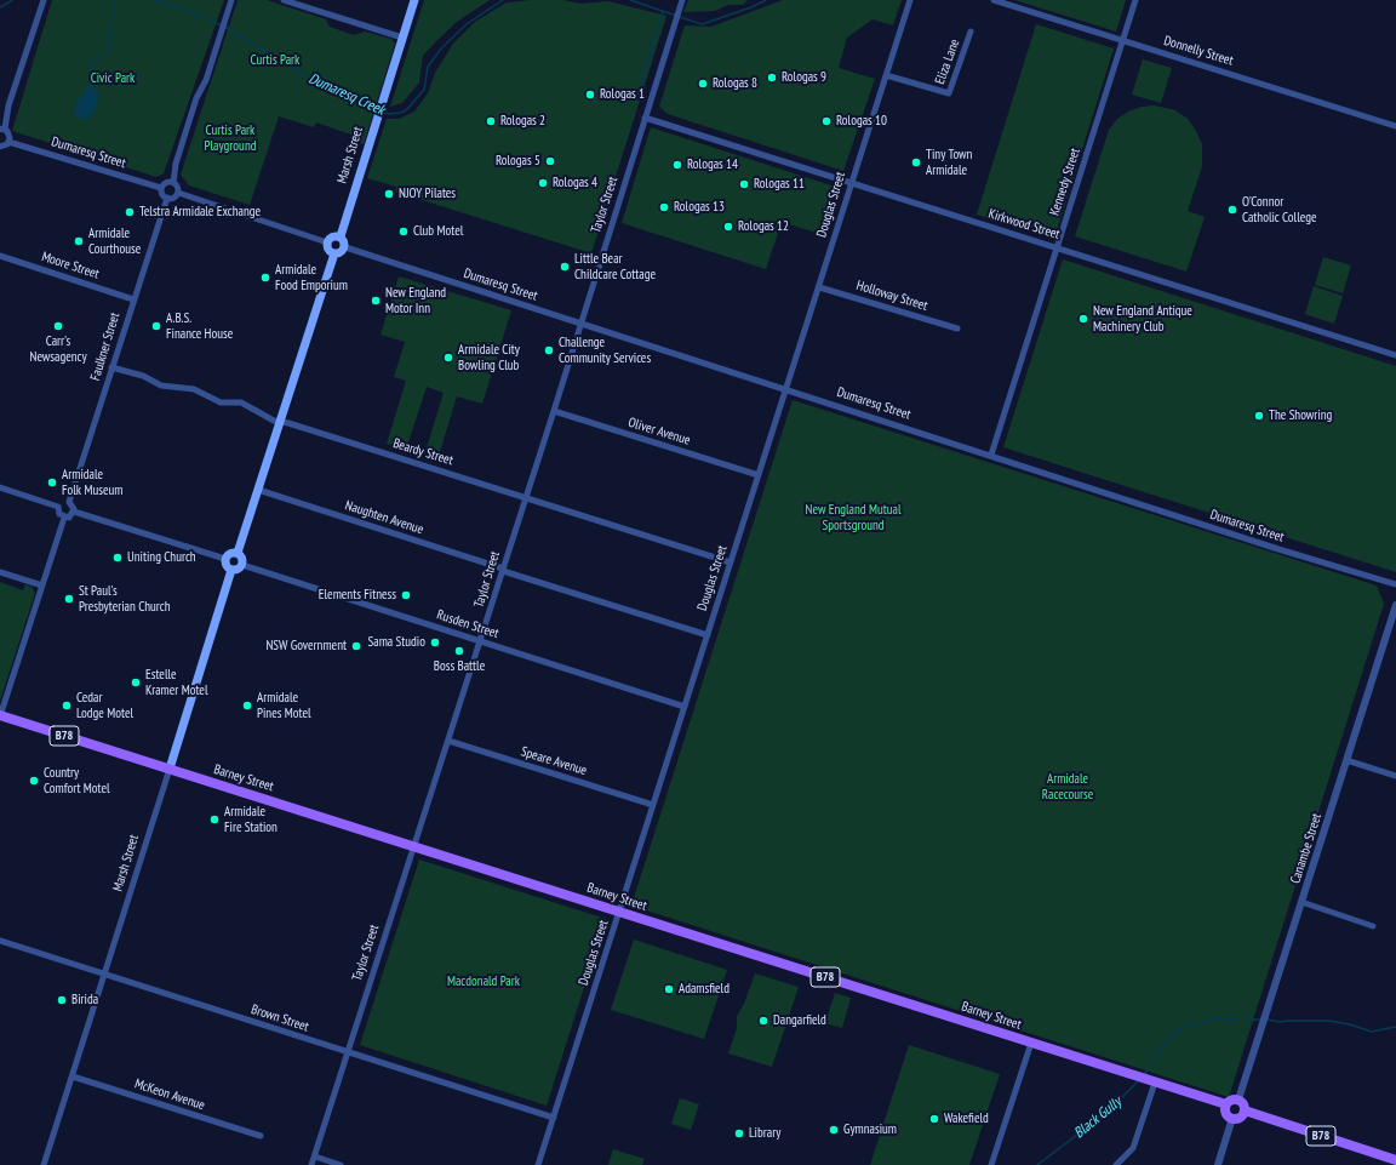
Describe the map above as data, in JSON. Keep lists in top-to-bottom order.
{
  "streets": {
    "main road": ["Marsh Street", "B78", "Barney Street"],
    "street": [
      "Donnelly Street",
      "Eliza Lane",
      "Dumaresq Street",
      "Kennedy Street",
      "Taylor Street",
      "Douglas Street",
      "Kirkwood Street",
      "Moore Street",
      "Holloway Street",
      "Faulkner Street",
      "Oliver Avenue",
      "Beardy Street",
      "Naughten Avenue",
      "Rusden Street",
      "Speare Avenue",
      "Canambe Street",
      "Brown Street",
      "McKeon Avenue"
    ]
  },
  "crossings": [
    ["Donnelly Street", "Kennedy Street"],
    ["Eliza Lane", "Douglas Street"],
    ["Dumaresq Street", "Marsh Street"],
    ["Dumaresq Street", "Kennedy Street"],
    ["Dumaresq Street", "Taylor Street"],
    ["Dumaresq Street", "Douglas Street"],
    ["Dumaresq Street", "Faulkner Street"],
    ["Marsh Street", "Rusden Street"],
    ["Marsh Street", "Barney Street"],
    ["Marsh Street", "Brown Street"],
    ["Marsh Street", "McKeon Avenue"],
    ["Kennedy Street", "Kirkwood Street"],
    ["Taylor Street", "Kirkwood Street"],
    ["Taylor Street", "Oliver Avenue"],
    ["Taylor Street", "Beardy Street"],
    ["Taylor Street", "Naughten Avenue"],
    ["Taylor Street", "Rusden Street"],
    ["Taylor Street", "Speare Avenue"],
    ["Taylor Street", "Barney Street"],
    ["Taylor Street", "Brown Street"],
    ["Douglas Street", "Kirkwood Street"],
    ["Douglas Street", "Holloway Street"],
    ["Douglas Street", "Oliver Avenue"],
    ["Douglas Street", "Beardy Street"],
    ["Douglas Street", "Naughten Avenue"],
    ["Douglas Street", "Rusden Street"],
    ["Douglas Street", "Speare Avenue"],
    ["Douglas Street", "Barney Street"],
    ["Douglas Street", "Brown Street"],
    ["Moore Street", "Faulkner Street"],
    ["Faulkner Street", "Beardy Street"],
    ["B78", "Barney Street"],
    ["B78", "Canambe Street"],
    ["Barney Street", "Canambe Street"]
  ],
  "water": ["Dumaresq Creek", "Black Gully"],
  "parks": [
    "Curtis Park",
    "Civic Park",
    "Curtis Park Playground",
    "New England Mutual Sportsground",
    "Armidale Racecourse",
    "Macdonald Park"
  ],
  "places": [
    "Rologas 9",
    "Rologas 8",
    "Rologas 1",
    "Rologas 2",
    "Rologas 10",
    "Rologas 5",
    "Tiny Town Armidale",
    "Rologas 14",
    "Rologas 4",
    "Rologas 11",
    "NJOY Pilates",
    "Rologas 13",
    "O'Connor Catholic College",
    "Telstra Armidale Exchange",
    "Rologas 12",
    "Club Motel",
    "Armidale Courthouse",
    "Little Bear Childcare Cottage",
    "Armidale Food Emporium",
    "New England Motor Inn",
    "New England Antique Machinery Club",
    "Carr's Newsagency",
    "A.B.S. Finance House",
    "Challenge Community Services",
    "Armidale City Bowling Club",
    "The Showring",
    "Armidale Folk Museum",
    "Uniting Church",
    "Elements Fitness",
    "St Paul's Presbyterian Church",
    "Sama Studio",
    "NSW Government",
    "Boss Battle",
    "Estelle Kramer Motel",
    "Cedar Lodge Motel",
    "Armidale Pines Motel",
    "Country Comfort Motel",
    "Armidale Fire Station",
    "Adamsfield",
    "Birida",
    "Dangarfield",
    "Wakefield",
    "Gymnasium",
    "Library"
  ]
}
